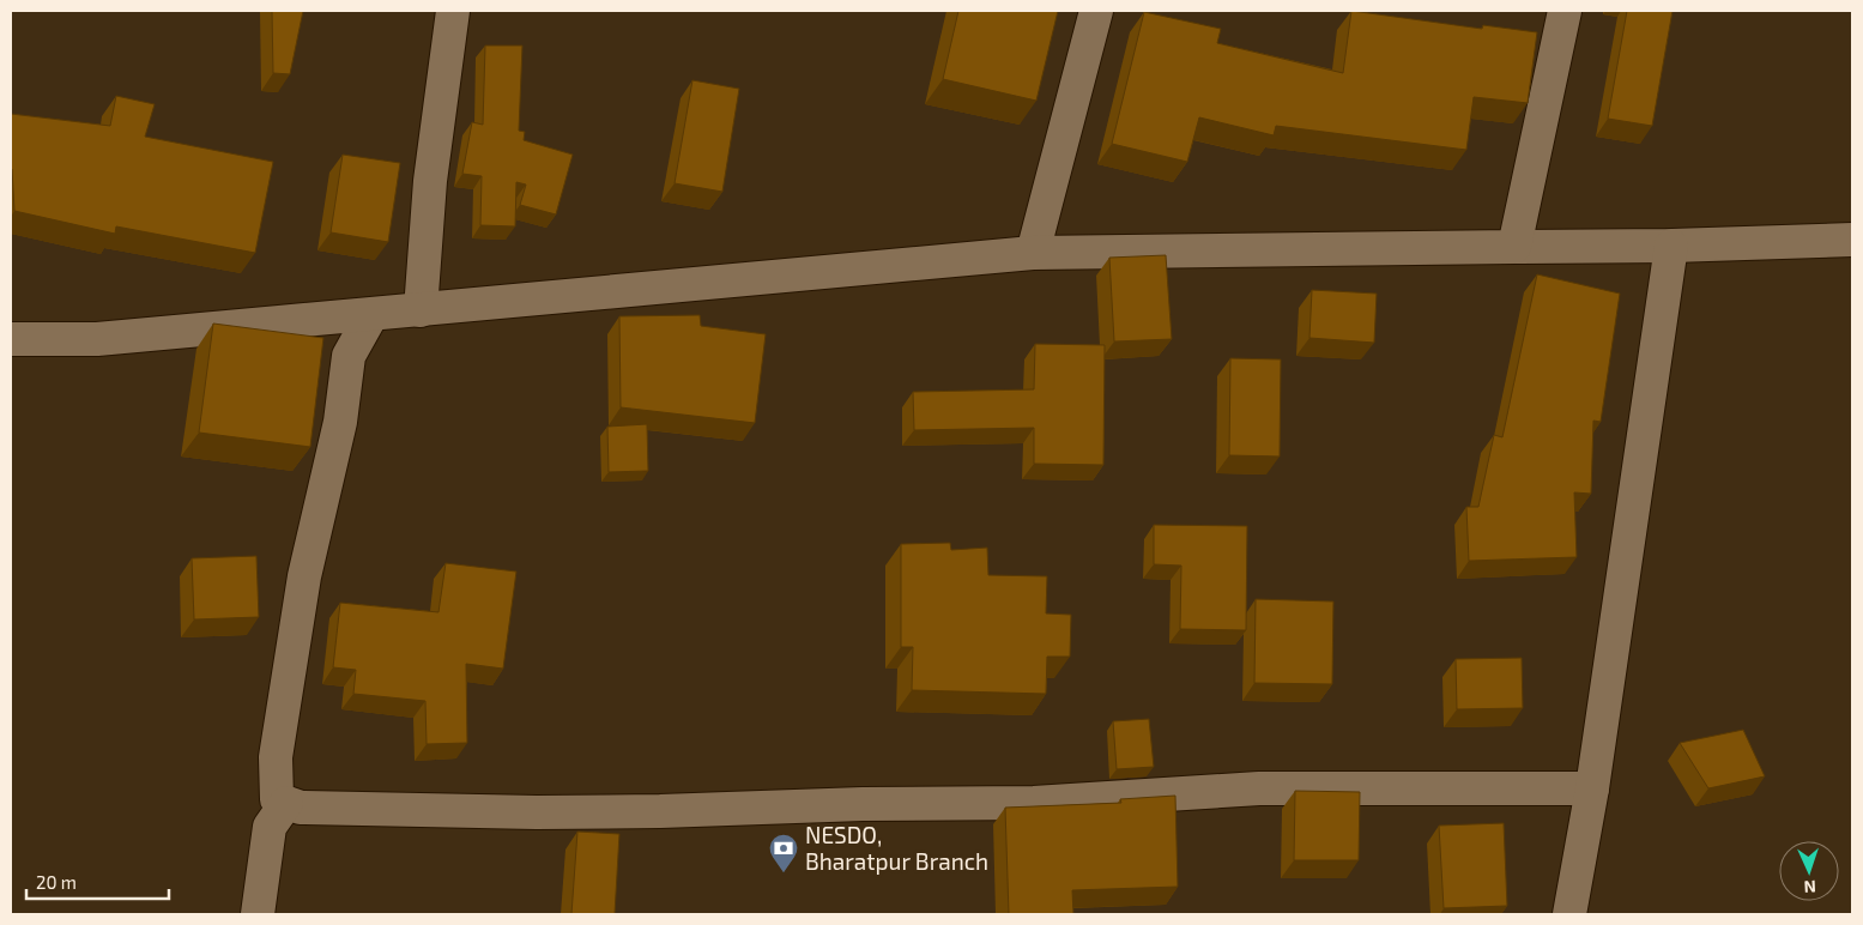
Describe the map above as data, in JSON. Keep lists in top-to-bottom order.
{
  "places": {
    "bank": ["NESDO, Bharatpur Branch"]
  },
  "scale_bar": "20 m",
  "north": "bottom"
}
